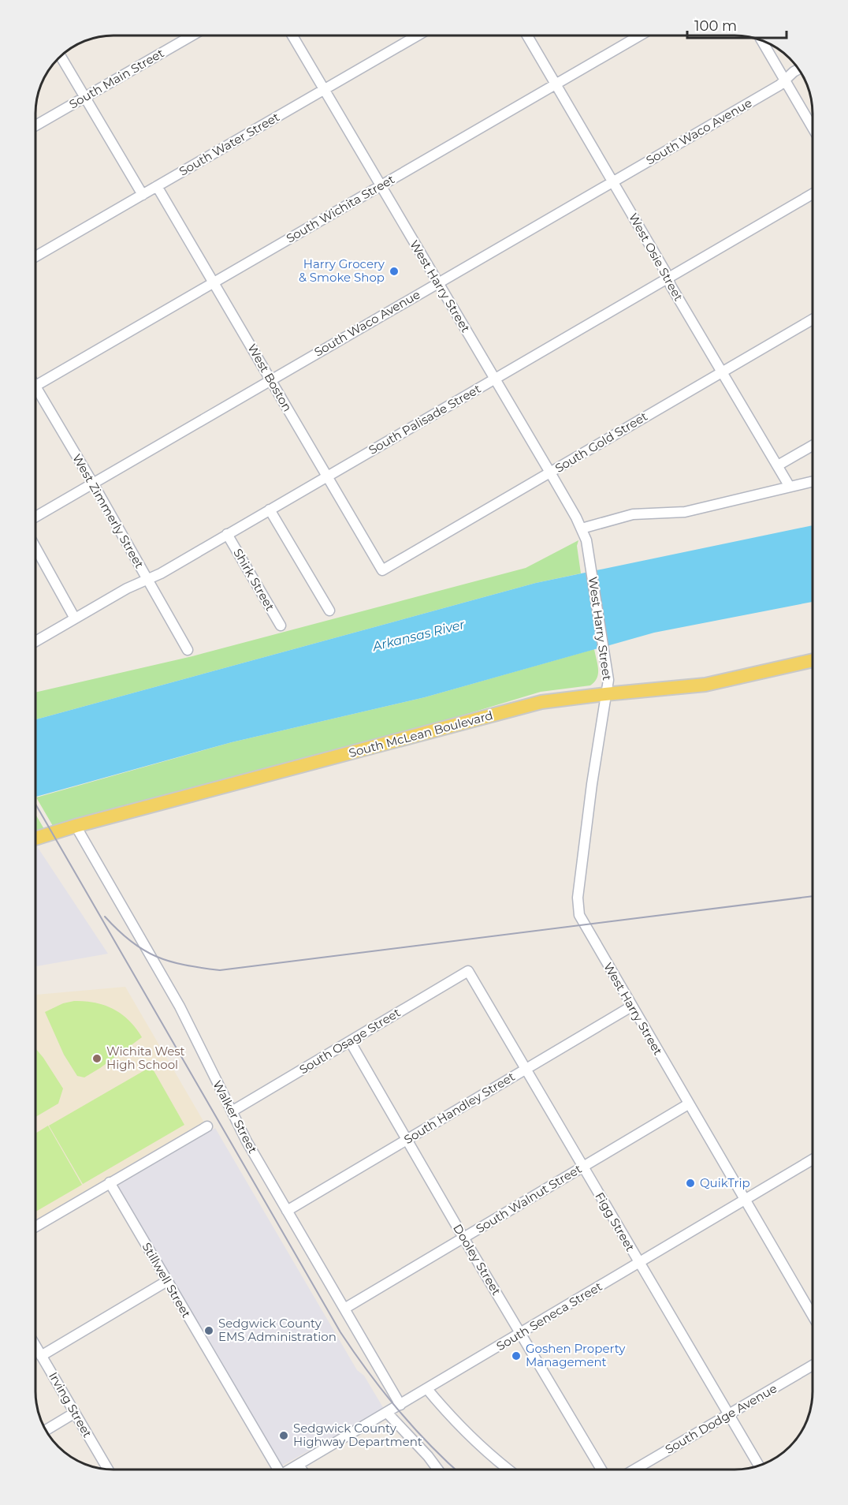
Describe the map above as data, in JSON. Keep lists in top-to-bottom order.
{
  "streets": {
    "main road": ["South McLean Boulevard"],
    "street": [
      "South Main Street",
      "South Waco Avenue",
      "South Water Street",
      "South Wichita Street",
      "West Osie Street",
      "West Harry Street",
      "West Boston",
      "South Palisade Street",
      "South Gold Street",
      "West Zimmerly Street",
      "Shirk Street",
      "South Osage Street",
      "South Handley Street",
      "Walker Street",
      "South Walnut Street",
      "Figg Street",
      "Dooley Street",
      "Stillwell Street",
      "South Seneca Street",
      "Irving Street",
      "South Dodge Avenue"
    ]
  },
  "crossings": [
    ["South Waco Avenue", "West Osie Street"],
    ["South Waco Avenue", "West Harry Street"],
    ["South Waco Avenue", "West Boston"],
    ["South Waco Avenue", "West Zimmerly Street"],
    ["South Water Street", "West Harry Street"],
    ["South Water Street", "West Boston"],
    ["South Wichita Street", "West Osie Street"],
    ["South Wichita Street", "West Harry Street"],
    ["South Wichita Street", "West Boston"],
    ["West Osie Street", "South Palisade Street"],
    ["West Osie Street", "South Gold Street"],
    ["West Harry Street", "South Palisade Street"],
    ["West Harry Street", "South Gold Street"],
    ["West Harry Street", "South McLean Boulevard"],
    ["West Harry Street", "South Handley Street"],
    ["West Harry Street", "South Walnut Street"],
    ["West Harry Street", "South Seneca Street"],
    ["West Boston", "South Palisade Street"],
    ["West Boston", "South Gold Street"],
    ["South Palisade Street", "West Zimmerly Street"],
    ["South Palisade Street", "Shirk Street"],
    ["South McLean Boulevard", "Walker Street"],
    ["South Osage Street", "Walker Street"],
    ["South Osage Street", "Figg Street"],
    ["South Osage Street", "Dooley Street"],
    ["South Handley Street", "Walker Street"],
    ["South Handley Street", "Figg Street"],
    ["South Handley Street", "Dooley Street"],
    ["Walker Street", "South Walnut Street"],
    ["Walker Street", "South Seneca Street"],
    ["South Walnut Street", "Figg Street"],
    ["South Walnut Street", "Dooley Street"],
    ["Figg Street", "South Seneca Street"],
    ["Figg Street", "South Dodge Avenue"],
    ["Dooley Street", "South Seneca Street"]
  ],
  "water": ["Arkansas River"],
  "places": [
    "Harry Grocery & Smoke Shop",
    "Wichita West High School",
    "QuikTrip",
    "Sedgwick County EMS Administration",
    "Goshen Property Management",
    "Sedgwick County Highway Department"
  ],
  "scale_bar": "100 m"
}
